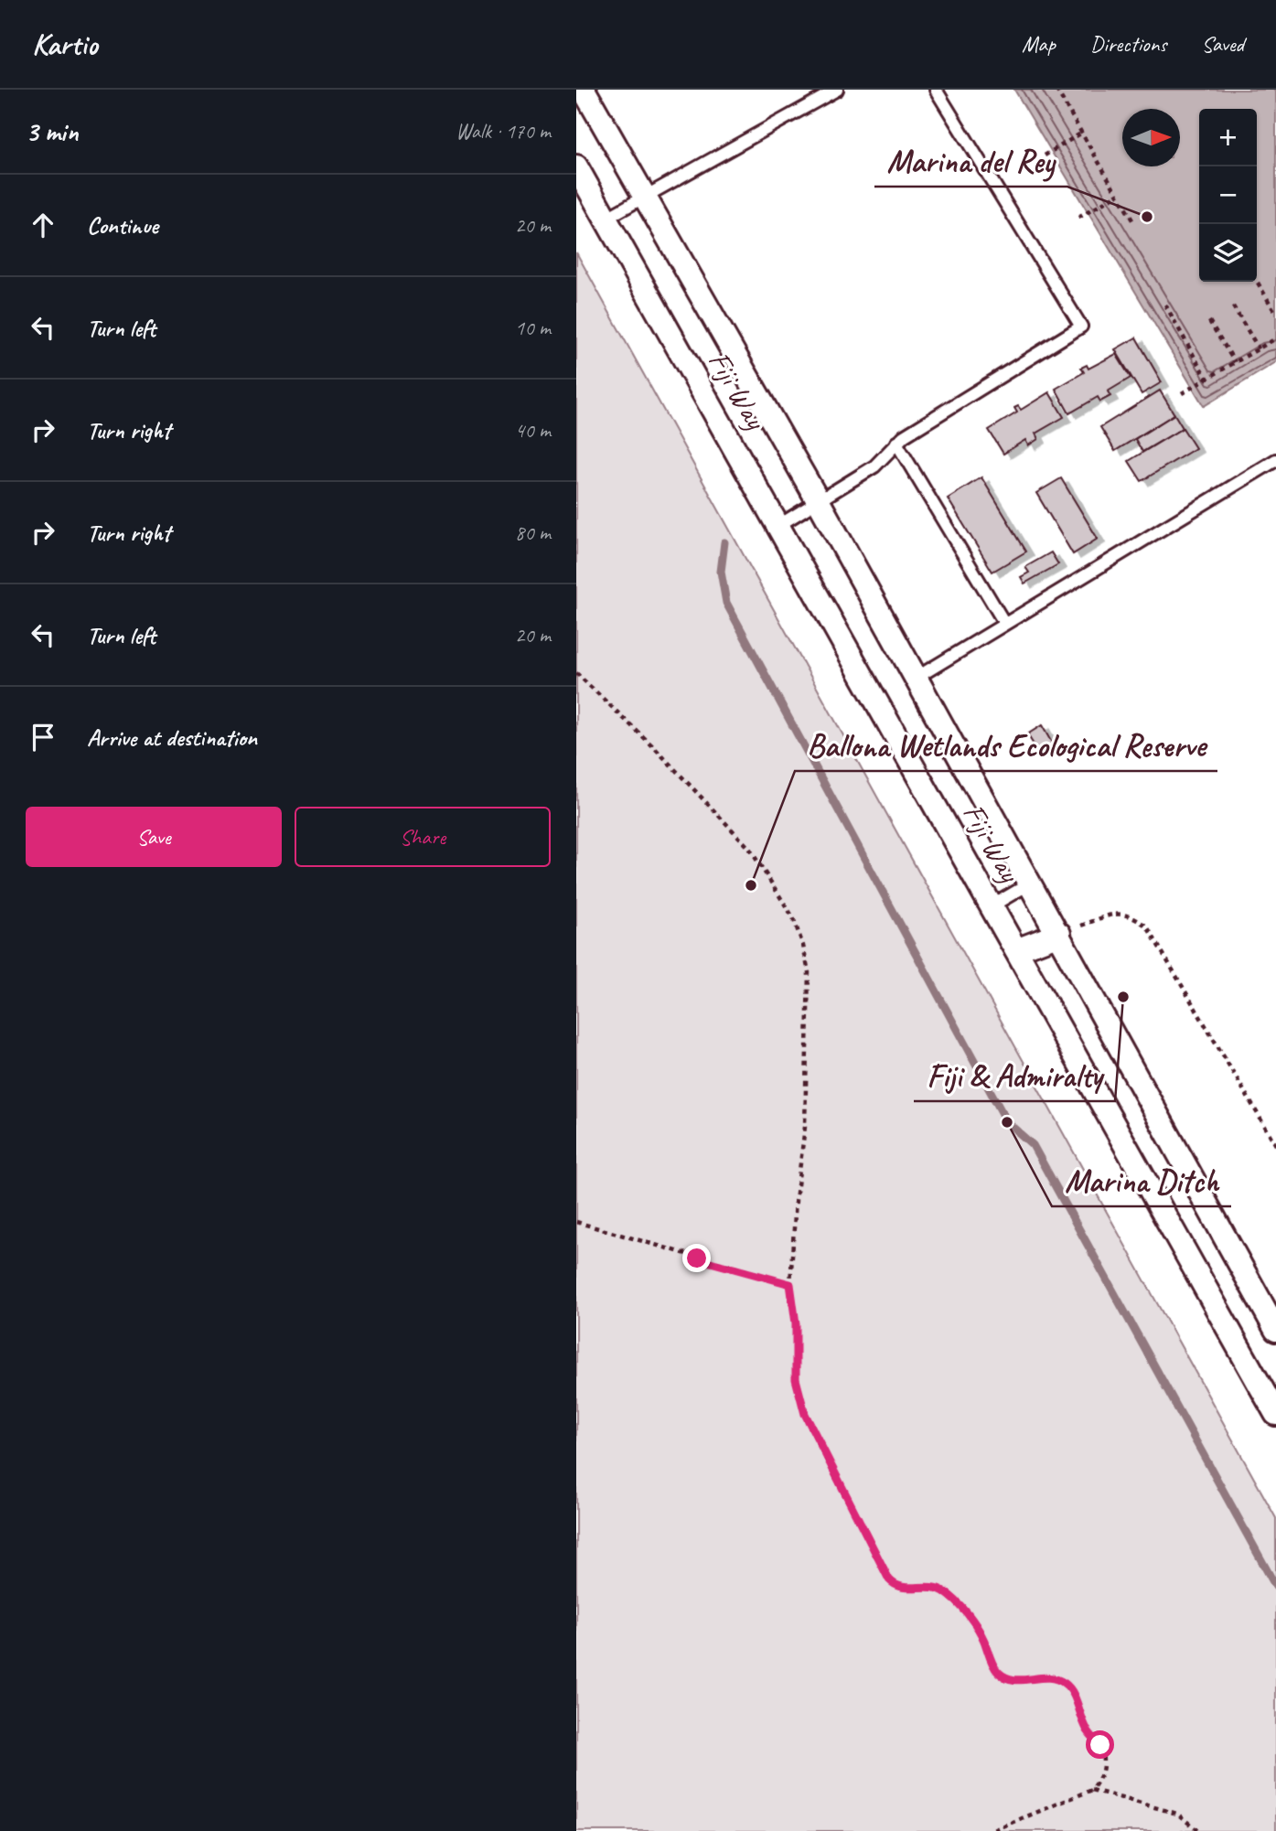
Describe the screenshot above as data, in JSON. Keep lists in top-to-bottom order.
{
  "streets": {
    "street": ["Fiji Way"]
  },
  "places": [
    "Marina del Rey",
    "Ballona Wetlands Ecological Reserve",
    "Fiji & Admiralty",
    "Marina Ditch"
  ],
  "north": "right",
  "page": {
    "header": "Kartio",
    "nav": ["Map", "Directions", "Saved"],
    "heading": ["3 min", "Walk · 170 m"],
    "map_buttons": ["+", "−"],
    "list": [
      ["Continue", "20 m"],
      ["Turn left", "10 m"],
      ["Turn right", "40 m"],
      ["Turn right", "80 m"],
      ["Turn left", "20 m"],
      "Arrive at destination"
    ],
    "buttons": ["Save", "Share"]
  }
}
